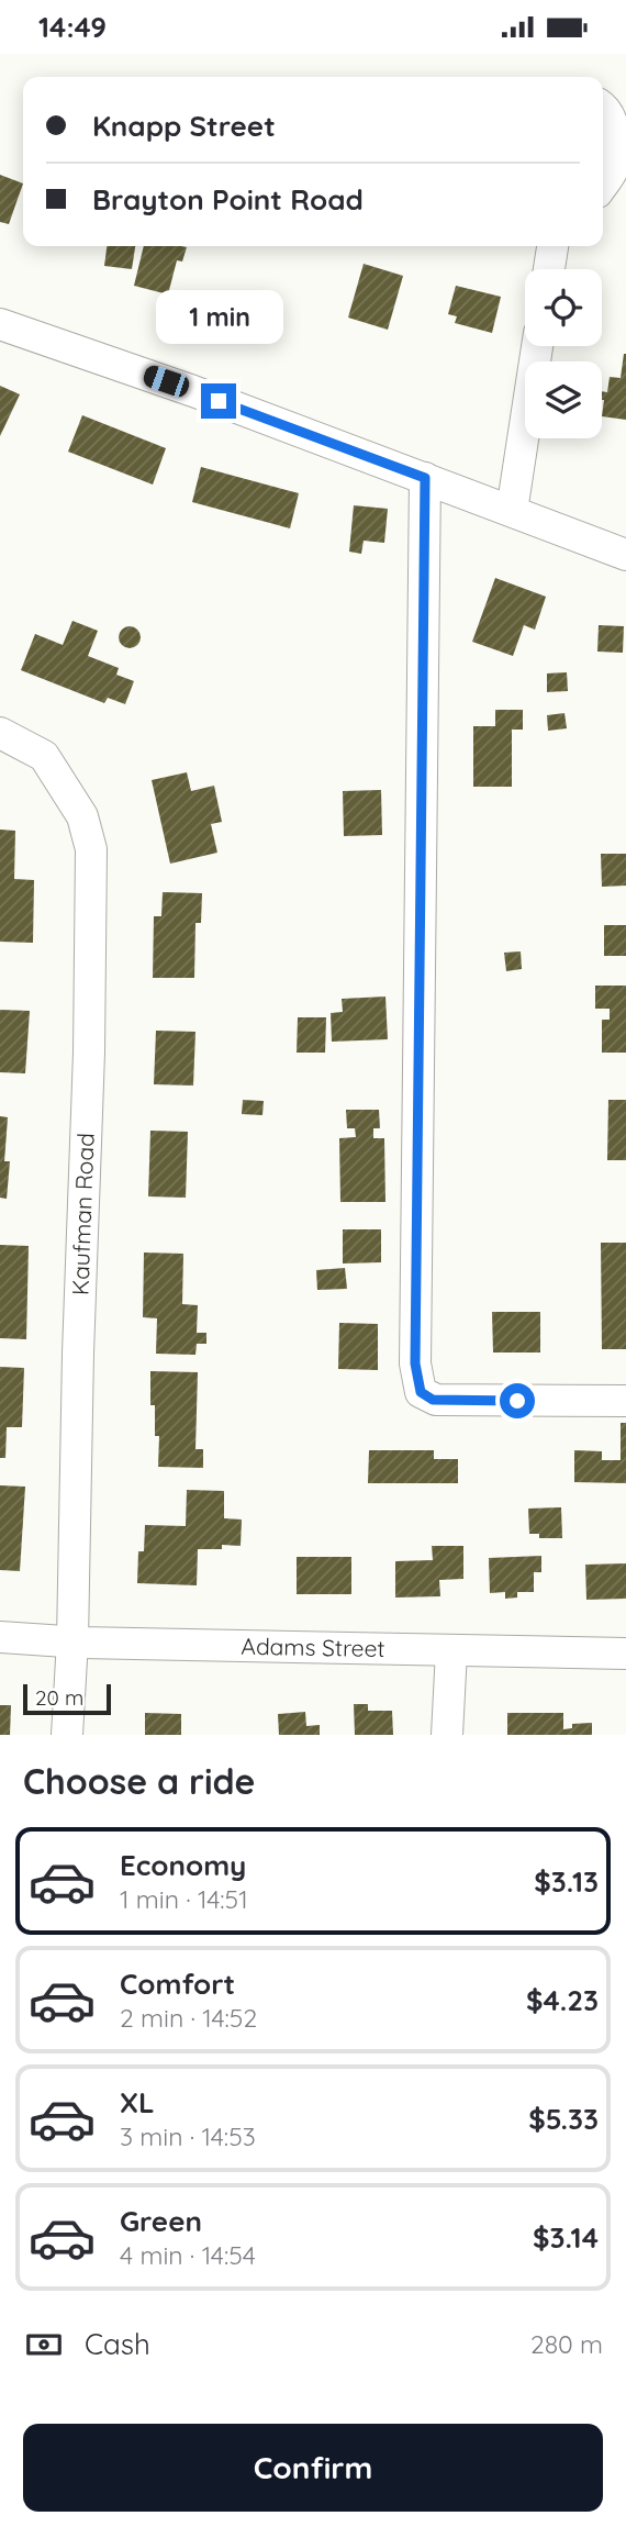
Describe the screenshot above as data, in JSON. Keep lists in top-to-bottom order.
{
  "streets": {
    "street": ["Kaufman Road", "Adams Street"]
  },
  "crossings": [
    ["Kaufman Road", "Adams Street"]
  ],
  "scale_bar": "20 m",
  "page": {
    "status": "14:49",
    "banner": ["Knapp Street", "Brayton Point Road"],
    "bubble": "1 min",
    "scale": "20 m",
    "heading": "Choose a ride",
    "list": [
      {
        "name": "Economy",
        "note": "1 min · 14:51",
        "value": "$3.13"
      },
      {
        "name": "Comfort",
        "note": "2 min · 14:52",
        "value": "$4.23"
      },
      {
        "name": "XL",
        "note": "3 min · 14:53",
        "value": "$5.33"
      },
      {
        "name": "Green",
        "note": "4 min · 14:54",
        "value": "$3.14"
      }
    ],
    "pay": ["Cash", "280 m"],
    "buttons": "Confirm"
  }
}
